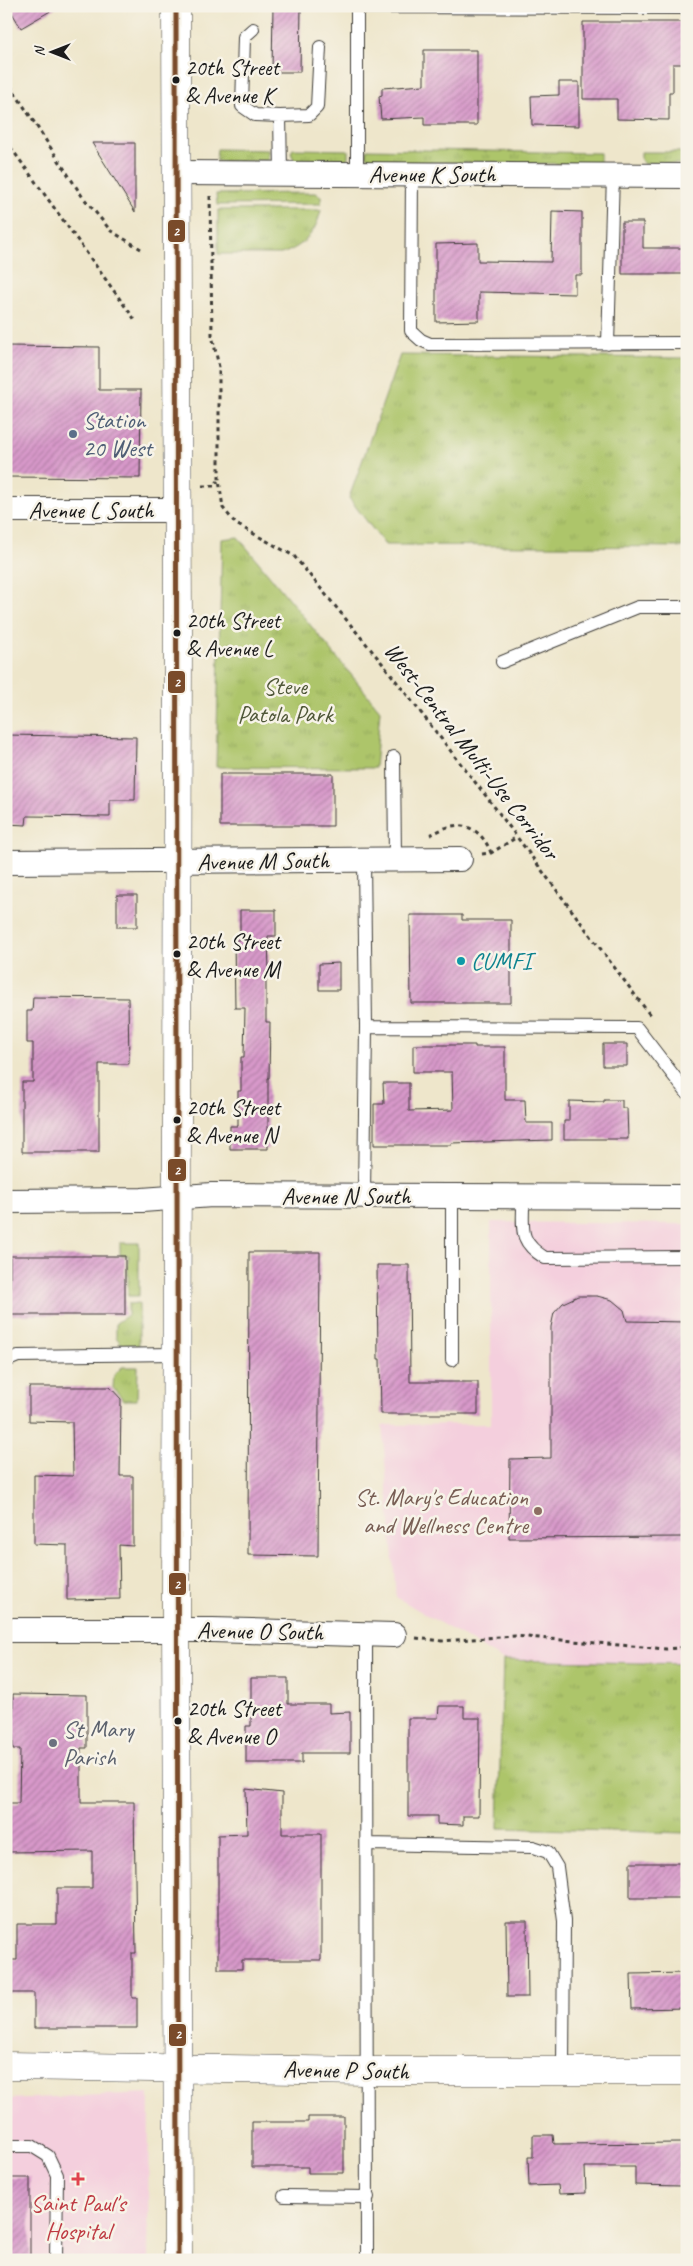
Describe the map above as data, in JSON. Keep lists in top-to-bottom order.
{
  "streets": {
    "main road": ["Avenue P South"],
    "street": [
      "Avenue K South",
      "Avenue L South",
      "Avenue M South",
      "Avenue N South",
      "Avenue O South"
    ],
    "path": ["West-Central Multi-Use Corridor"]
  },
  "crossings": [
    ["Avenue K South", "West-Central Multi-Use Corridor"]
  ],
  "parks": ["Steve Patola Park"],
  "places": {
    "other": [
      "20th Street & Avenue K",
      "Station 20 West",
      "20th Street & Avenue L",
      "20th Street & Avenue M",
      "CUMFI",
      "20th Street & Avenue N",
      "St. Mary's Education and Wellness Centre",
      "20th Street & Avenue O",
      "St Mary Parish"
    ],
    "health": ["Saint Paul's Hospital"]
  },
  "lines": ["transit line 2"],
  "north": "left"
}
